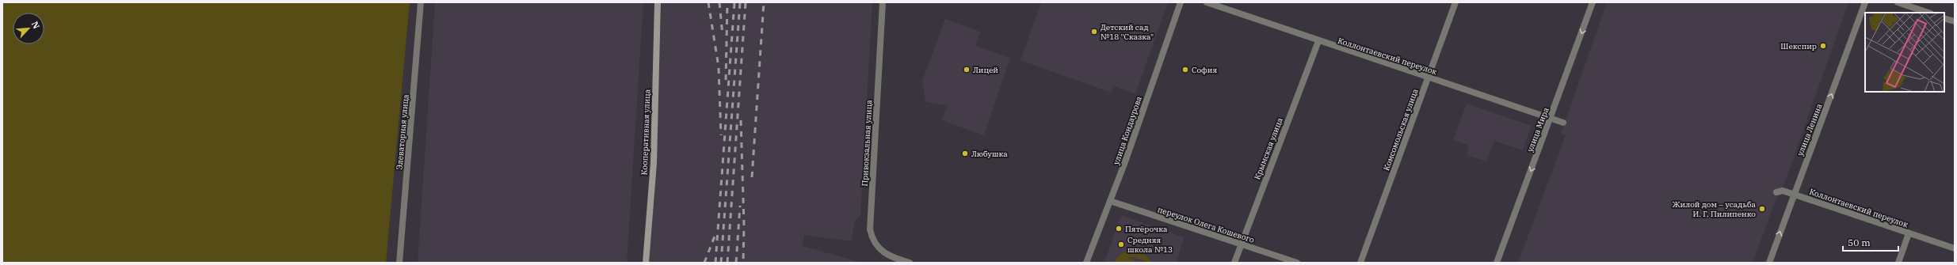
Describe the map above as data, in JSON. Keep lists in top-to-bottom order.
{
  "streets": {
    "main road": ["Кооперативная улица"],
    "street": [
      "Коллонтаевский переулок",
      "Комсомольская улица",
      "улица Мира",
      "улица Ленина",
      "улица Кондаурова",
      "Элеваторная улица",
      "Привокзальная улица",
      "Крымская улица",
      "переулок Олега Кошевого"
    ]
  },
  "crossings": [
    ["Коллонтаевский переулок", "Комсомольская улица"],
    ["Коллонтаевский переулок", "улица Мира"],
    ["Коллонтаевский переулок", "улица Ленина"],
    ["Коллонтаевский переулок", "Крымская улица"],
    ["улица Кондаурова", "переулок Олега Кошевого"],
    ["Крымская улица", "переулок Олега Кошевого"]
  ],
  "one_way": ["улица Мира", "улица Ленина"],
  "places": [
    "Детский сад №18 \"Сказка\"",
    "Шекспир",
    "Лицей",
    "София",
    "Любушка",
    "Жилой дом – усадьба И. Г. Пилипенко",
    "Пятёрочка",
    "Средняя школа №13"
  ],
  "scale_bar": "50 m",
  "north": "top right"
}
